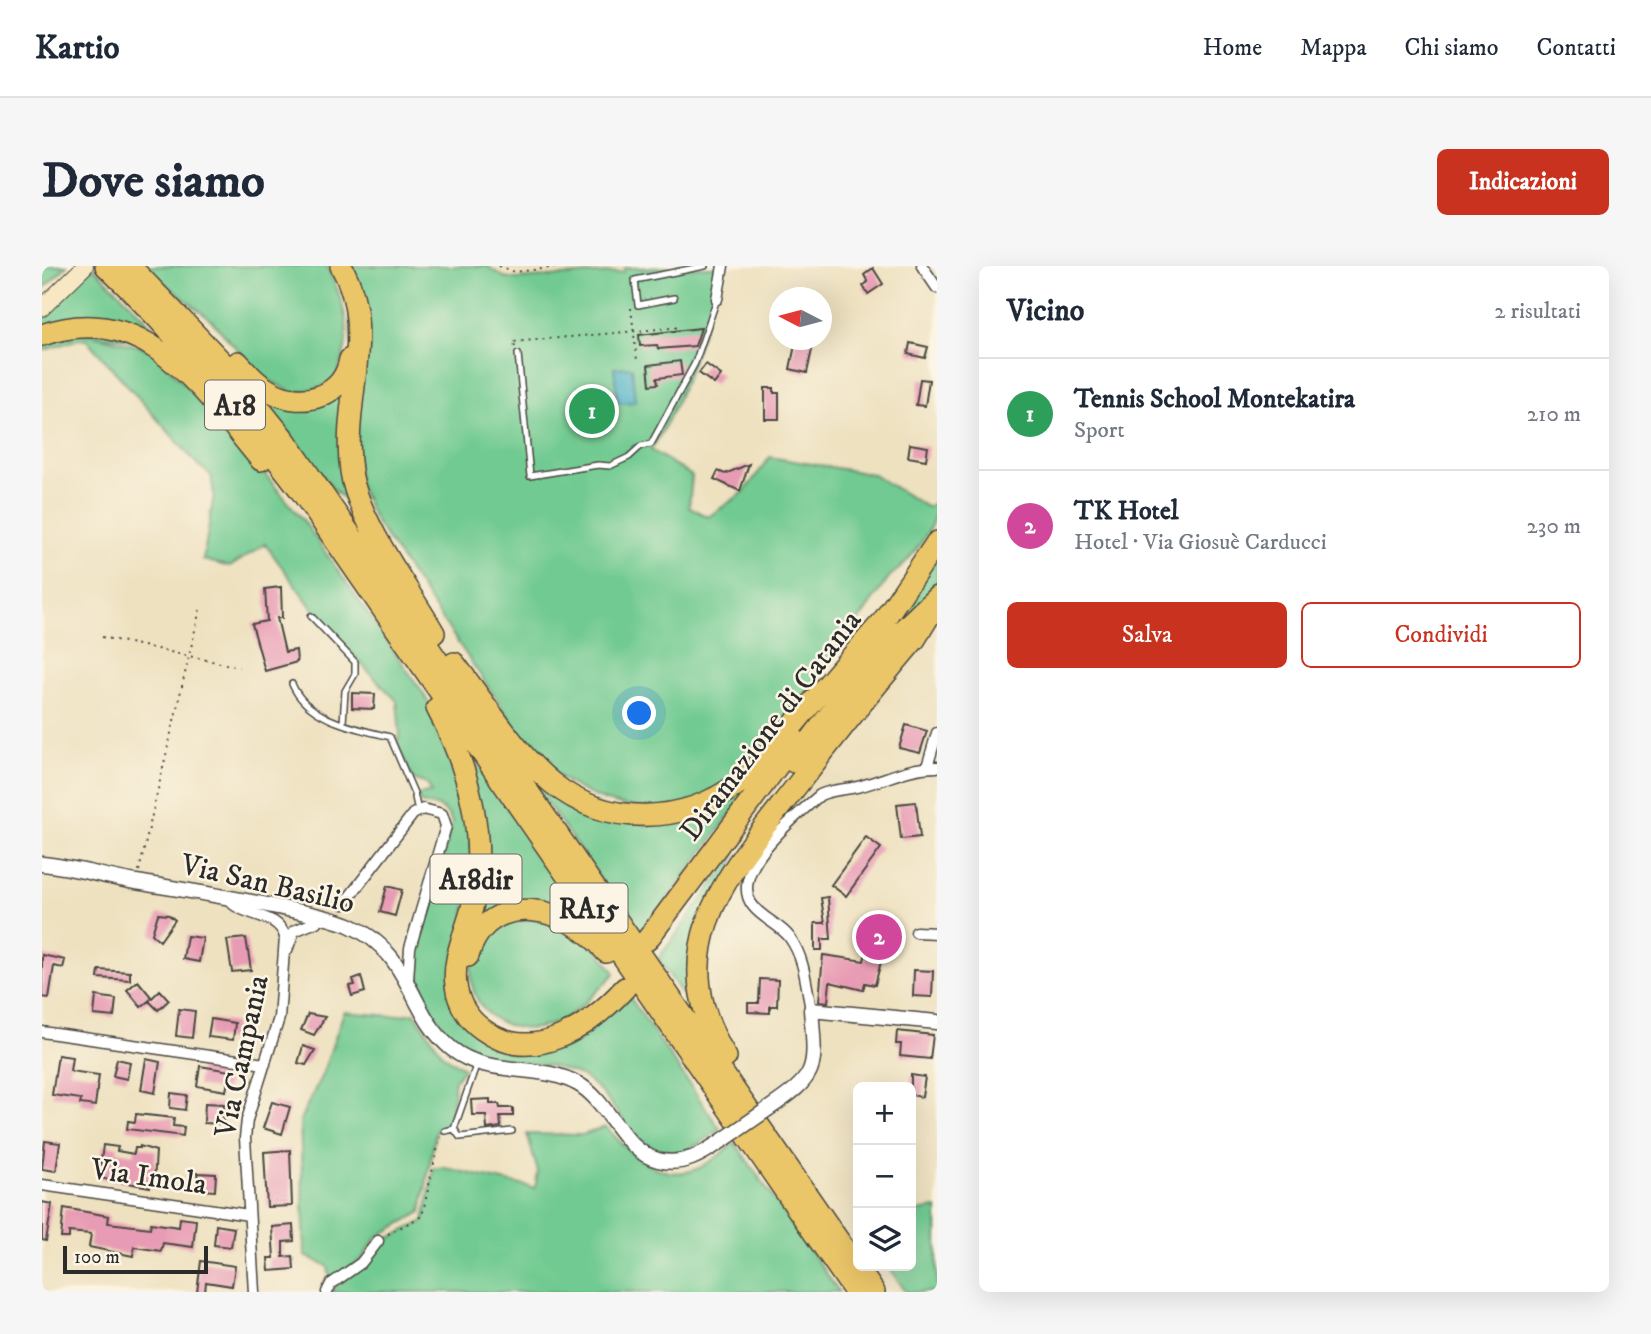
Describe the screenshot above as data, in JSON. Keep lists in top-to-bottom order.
{
  "streets": {
    "highway": [
      "A18",
      "Diramazione di Catania",
      "A18dir",
      "RA15"
    ],
    "street": ["Via San Basilio", "Via Campania", "Via Imola"]
  },
  "crossings": [
    ["A18", "A18dir"],
    ["A18", "RA15"],
    ["A18dir", "RA15"],
    ["Via Campania", "Via Imola"]
  ],
  "scale_bar": "100 m",
  "north": "left",
  "page": {
    "header": "Kartio",
    "nav": [
      "Home",
      "Mappa",
      "Chi siamo",
      "Contatti"
    ],
    "buttons": [
      "Indicazioni",
      ["Salva", "Condividi"]
    ],
    "title": "Dove siamo",
    "heading": ["Vicino", "2 risultati"],
    "list": [
      {
        "mark": "1",
        "name": "Tennis School Montekatira",
        "note": "Sport",
        "value": "210 m"
      },
      {
        "mark": "2",
        "name": "TK Hotel",
        "note": "Hotel · Via Giosuè Carducci",
        "value": "230 m"
      }
    ],
    "pins": ["1", "2"],
    "map_buttons": ["+", "−"],
    "scale": "100 m"
  }
}
